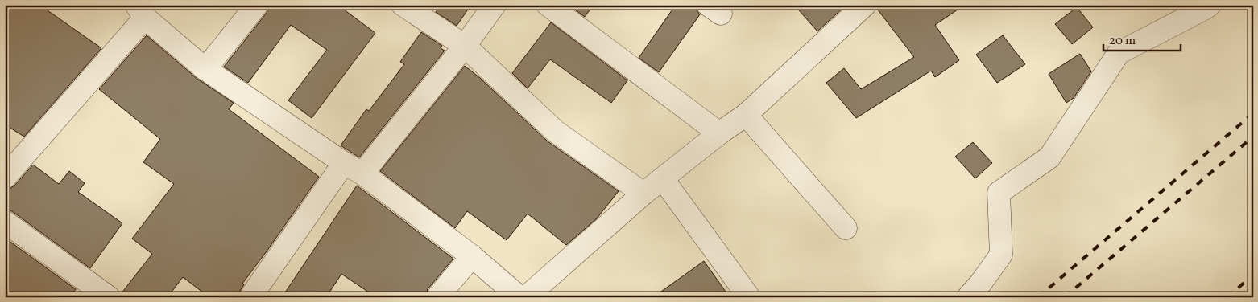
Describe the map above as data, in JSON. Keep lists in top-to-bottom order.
{
  "scale_bar": "20 m"
}
